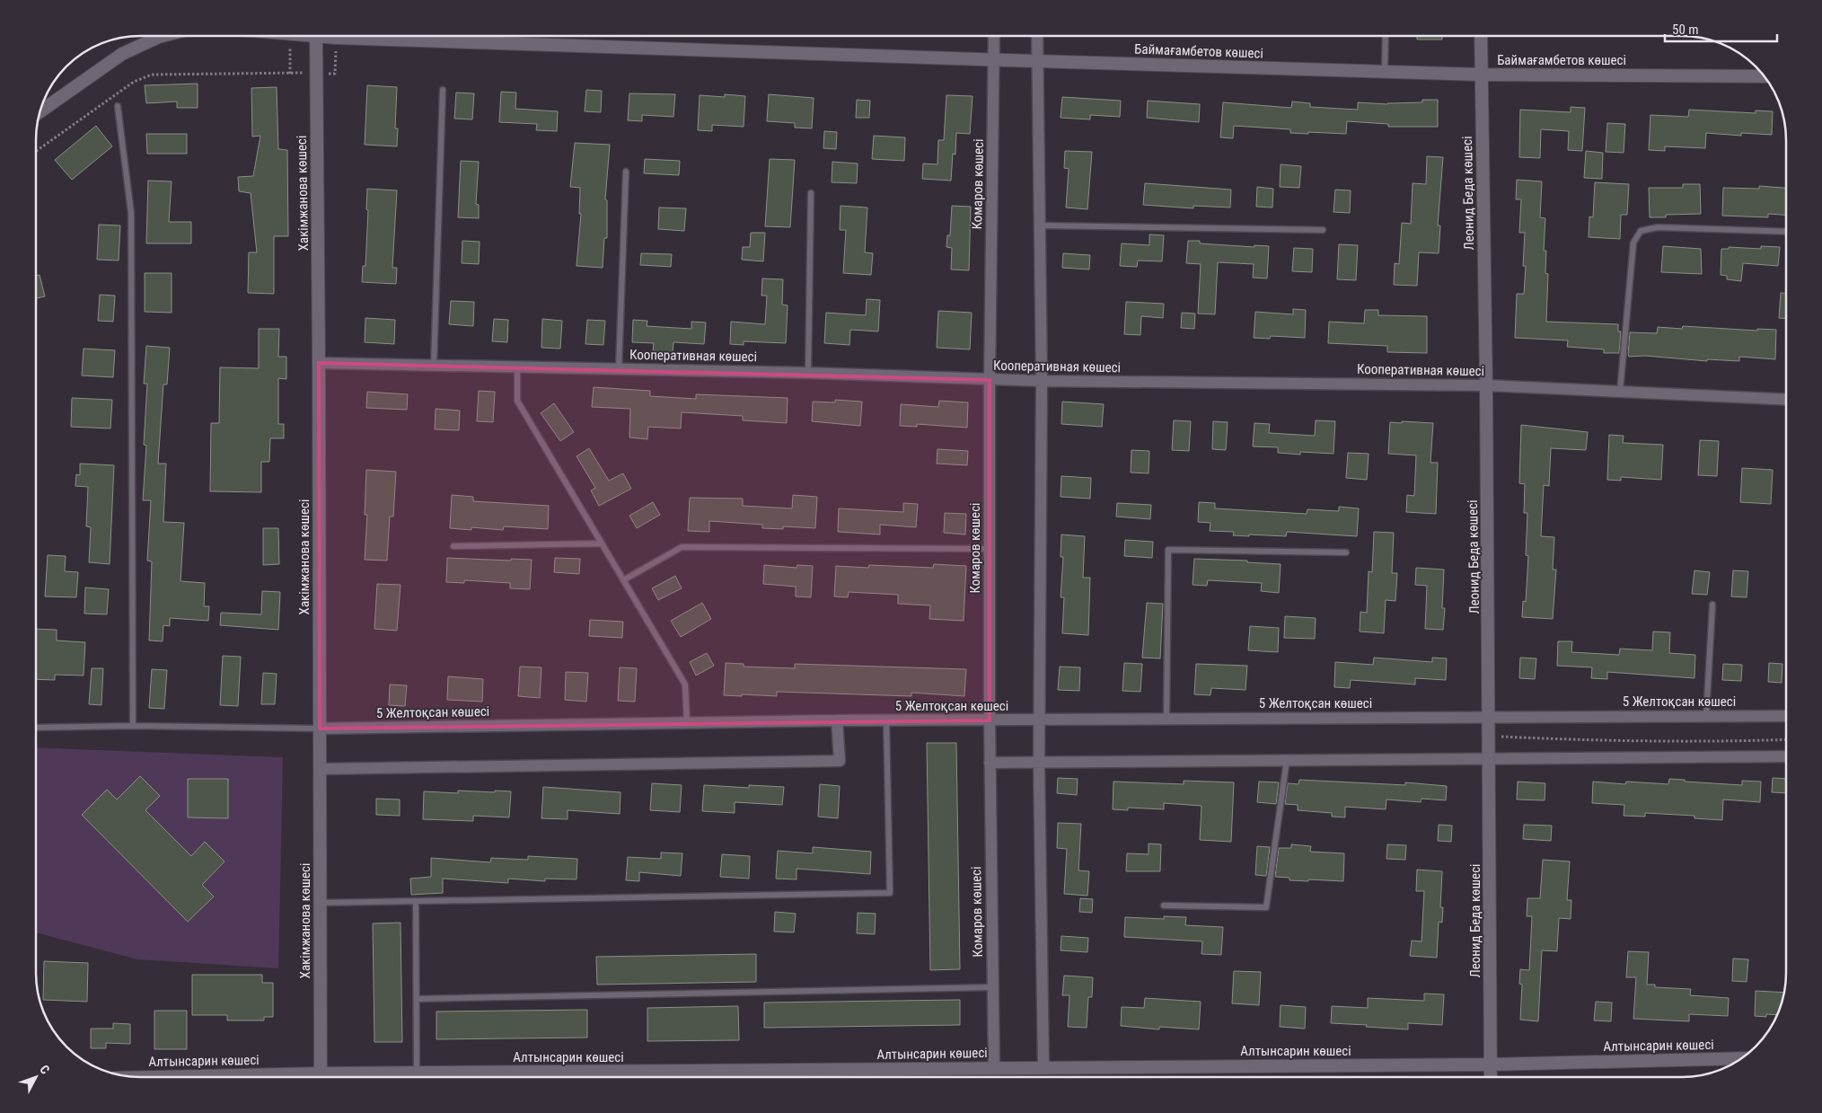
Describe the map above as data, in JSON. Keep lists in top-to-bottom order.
{
  "streets": {
    "street": [
      "Баймағамбетов көшесі",
      "Комаров көшесі",
      "Хакімжанова көшесі",
      "Леонид Беда көшесі",
      "Кооперативная көшесі",
      "5 Желтоқсан көшесі",
      "Алтынсарин көшесі"
    ]
  },
  "crossings": [
    ["Баймағамбетов көшесі", "Комаров көшесі"],
    ["Баймағамбетов көшесі", "Леонид Беда көшесі"],
    ["Комаров көшесі", "Кооперативная көшесі"],
    ["Комаров көшесі", "5 Желтоқсан көшесі"],
    ["Комаров көшесі", "Алтынсарин көшесі"],
    ["Хакімжанова көшесі", "Кооперативная көшесі"],
    ["Хакімжанова көшесі", "5 Желтоқсан көшесі"],
    ["Леонид Беда көшесі", "Кооперативная көшесі"],
    ["Леонид Беда көшесі", "5 Желтоқсан көшесі"],
    ["Леонид Беда көшесі", "Алтынсарин көшесі"]
  ],
  "scale_bar": "50 m",
  "north": "top right"
}
